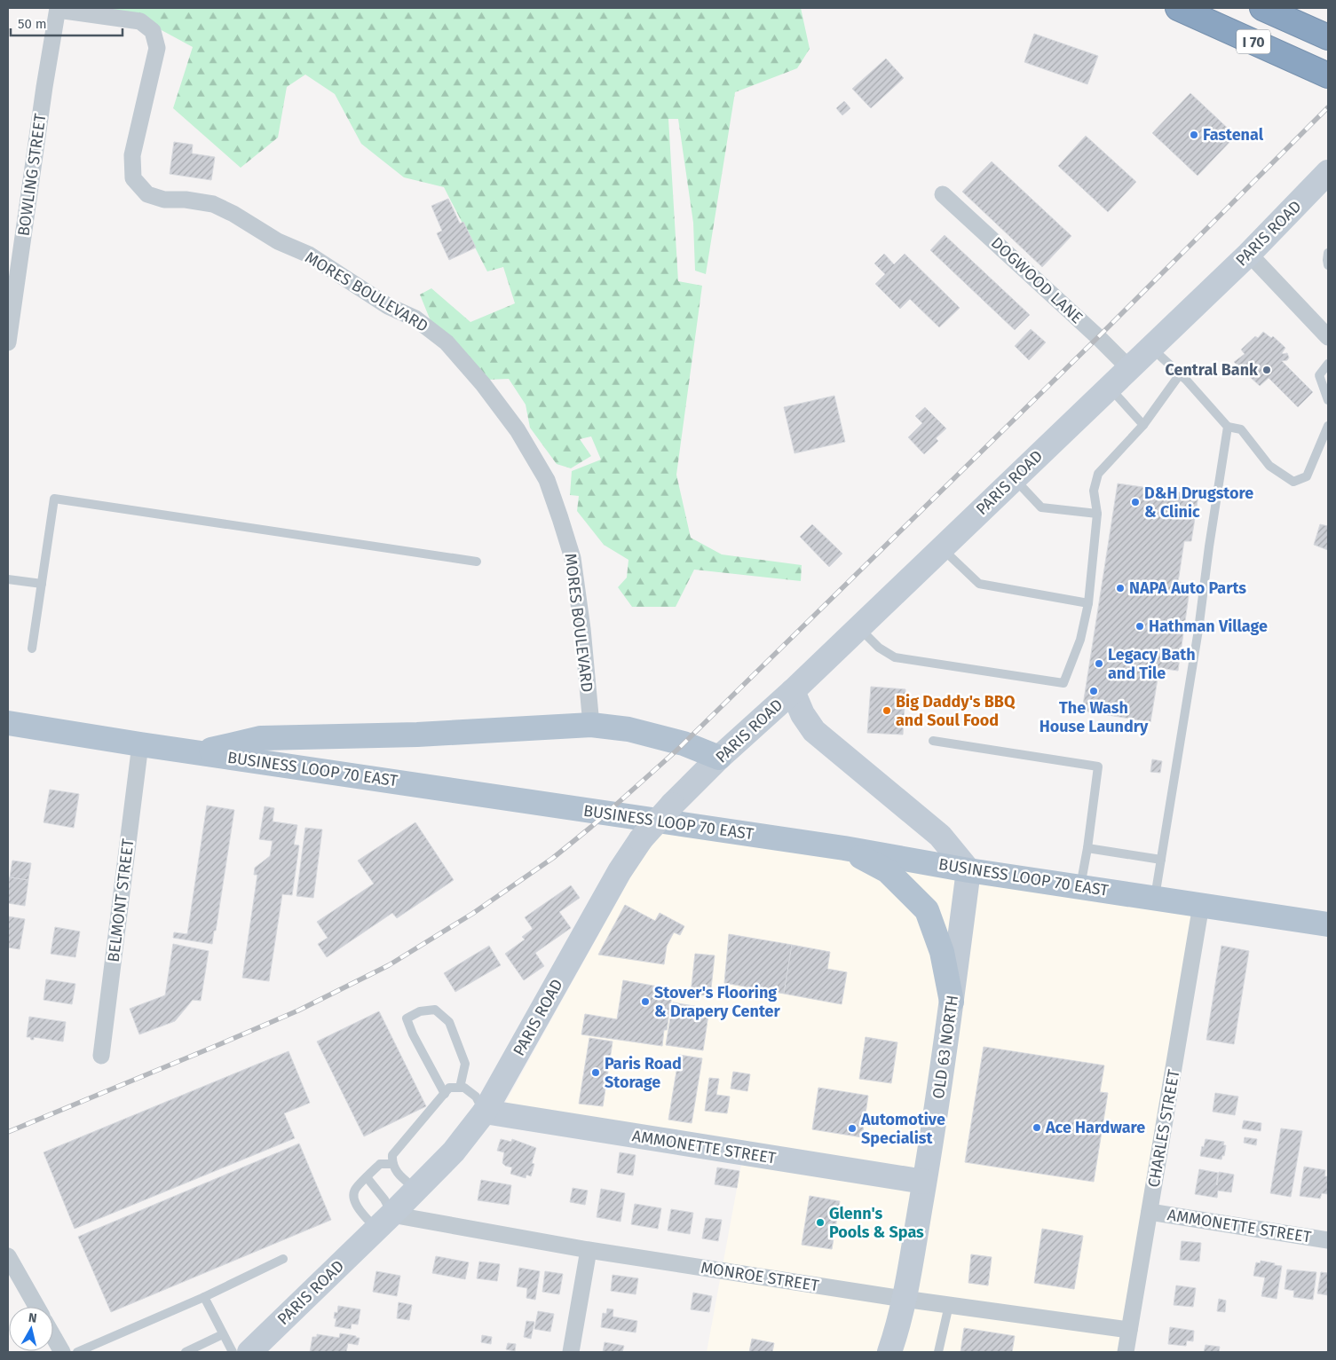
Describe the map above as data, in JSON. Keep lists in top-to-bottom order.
{
  "streets": {
    "highway": ["I 70"],
    "main road": [
      "PARIS ROAD",
      "BUSINESS LOOP 70 EAST",
      "OLD 63 NORTH",
      "AMMONETTE STREET"
    ],
    "street": [
      "BOWLING STREET",
      "DOGWOOD LANE",
      "MORES BOULEVARD",
      "BELMONT STREET",
      "CHARLES STREET",
      "MONROE STREET"
    ]
  },
  "crossings": [
    ["BOWLING STREET", "MORES BOULEVARD"],
    ["PARIS ROAD", "DOGWOOD LANE"],
    ["PARIS ROAD", "AMMONETTE STREET"],
    ["PARIS ROAD", "MONROE STREET"],
    ["BUSINESS LOOP 70 EAST", "BELMONT STREET"],
    ["BUSINESS LOOP 70 EAST", "OLD 63 NORTH"],
    ["BUSINESS LOOP 70 EAST", "CHARLES STREET"],
    ["OLD 63 NORTH", "AMMONETTE STREET"],
    ["OLD 63 NORTH", "MONROE STREET"],
    ["CHARLES STREET", "AMMONETTE STREET"],
    ["CHARLES STREET", "MONROE STREET"]
  ],
  "places": [
    "Fastenal",
    "Central Bank",
    "D&H Drugstore & Clinic",
    "NAPA Auto Parts",
    "Hathman Village",
    "Legacy Bath and Tile",
    "The Wash House Laundry",
    "Big Daddy's BBQ and Soul Food",
    "Stover's Flooring & Drapery Center",
    "Paris Road Storage",
    "Ace Hardware",
    "Automotive Specialist",
    "Glenn's Pools & Spas"
  ],
  "scale_bar": "50 m",
  "north": "top"
}
